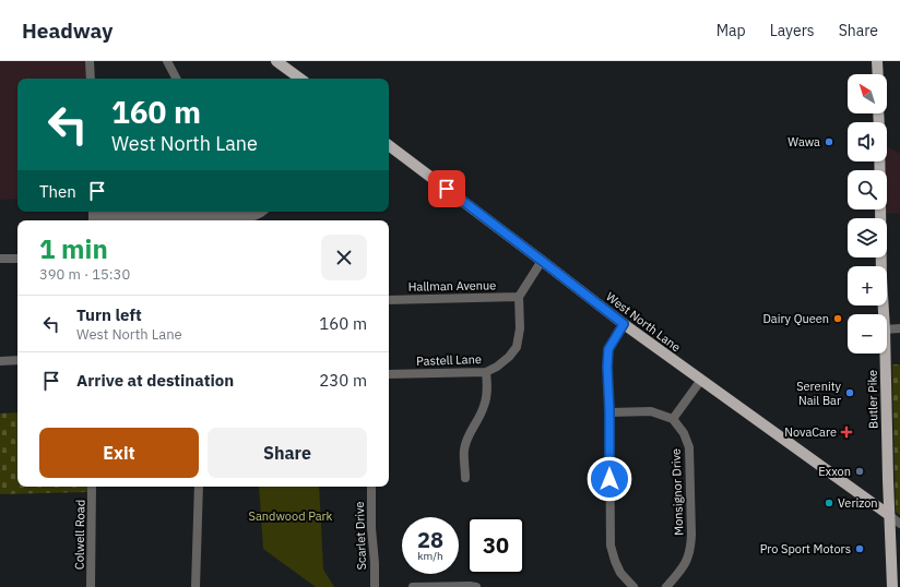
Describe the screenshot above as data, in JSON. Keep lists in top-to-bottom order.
{
  "streets": {
    "main road": ["West North Lane", "Butler Pike"],
    "street": [
      "Hallman Avenue",
      "Pastell Lane",
      "Monsignor Drive",
      "Colwell Road",
      "Scarlet Drive"
    ]
  },
  "crossings": [
    ["Hallman Avenue", "Pastell Lane"],
    ["West North Lane", "Butler Pike"]
  ],
  "parks": ["Sandwood Park"],
  "places": {
    "other": [
      "Wawa",
      "Dairy Queen",
      "Serenity Nail Bar",
      "Exxon",
      "Verizon",
      "Pro Sport Motors"
    ],
    "health": ["NovaCare"]
  },
  "north": "top left",
  "page": {
    "header": "Headway",
    "nav": ["Map", "Layers", "Share"],
    "map_buttons": ["+", "−"],
    "turn": ["160 m", "West North Lane"],
    "then": "Then",
    "heading": ["1 min", "390 m · 15:30"],
    "list": [
      {
        "name": "Turn left",
        "note": "West North Lane",
        "value": "160 m"
      },
      {
        "name": "Arrive at destination",
        "value": "230 m"
      }
    ],
    "buttons": ["Exit", "Share"],
    "speed": "28 km/h",
    "limit": "30"
  }
}
